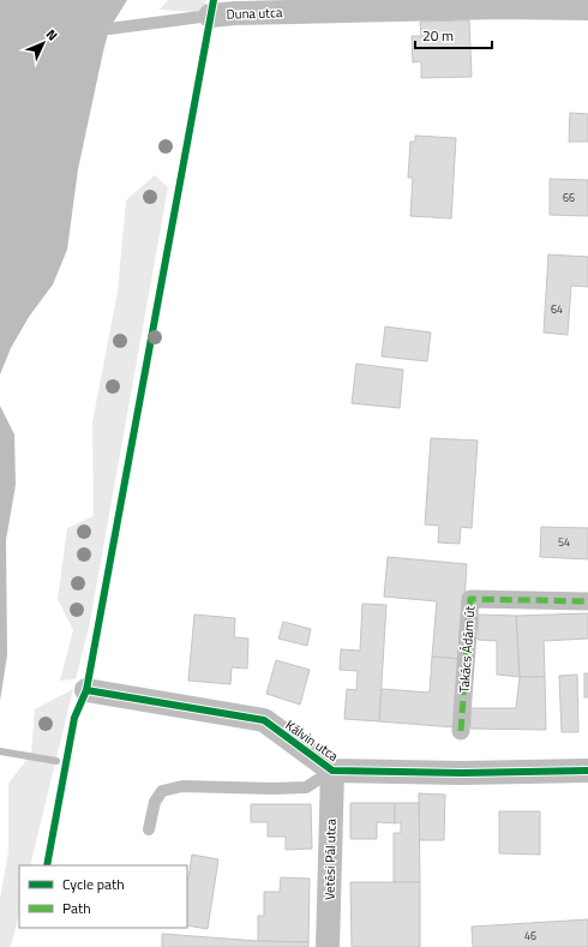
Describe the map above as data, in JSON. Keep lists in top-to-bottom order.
{
  "streets": {
    "street": [
      "Duna utca",
      "Takács Ádám út",
      "Kálvin utca",
      "Vetési Pál utca"
    ]
  },
  "crossings": [
    ["Kálvin utca", "Vetési Pál utca"]
  ],
  "house_numbers": [
    "66",
    "64",
    "54",
    "46"
  ],
  "legend": ["Cycle path", "Path"],
  "scale_bar": "20 m",
  "north": "top right"
}
